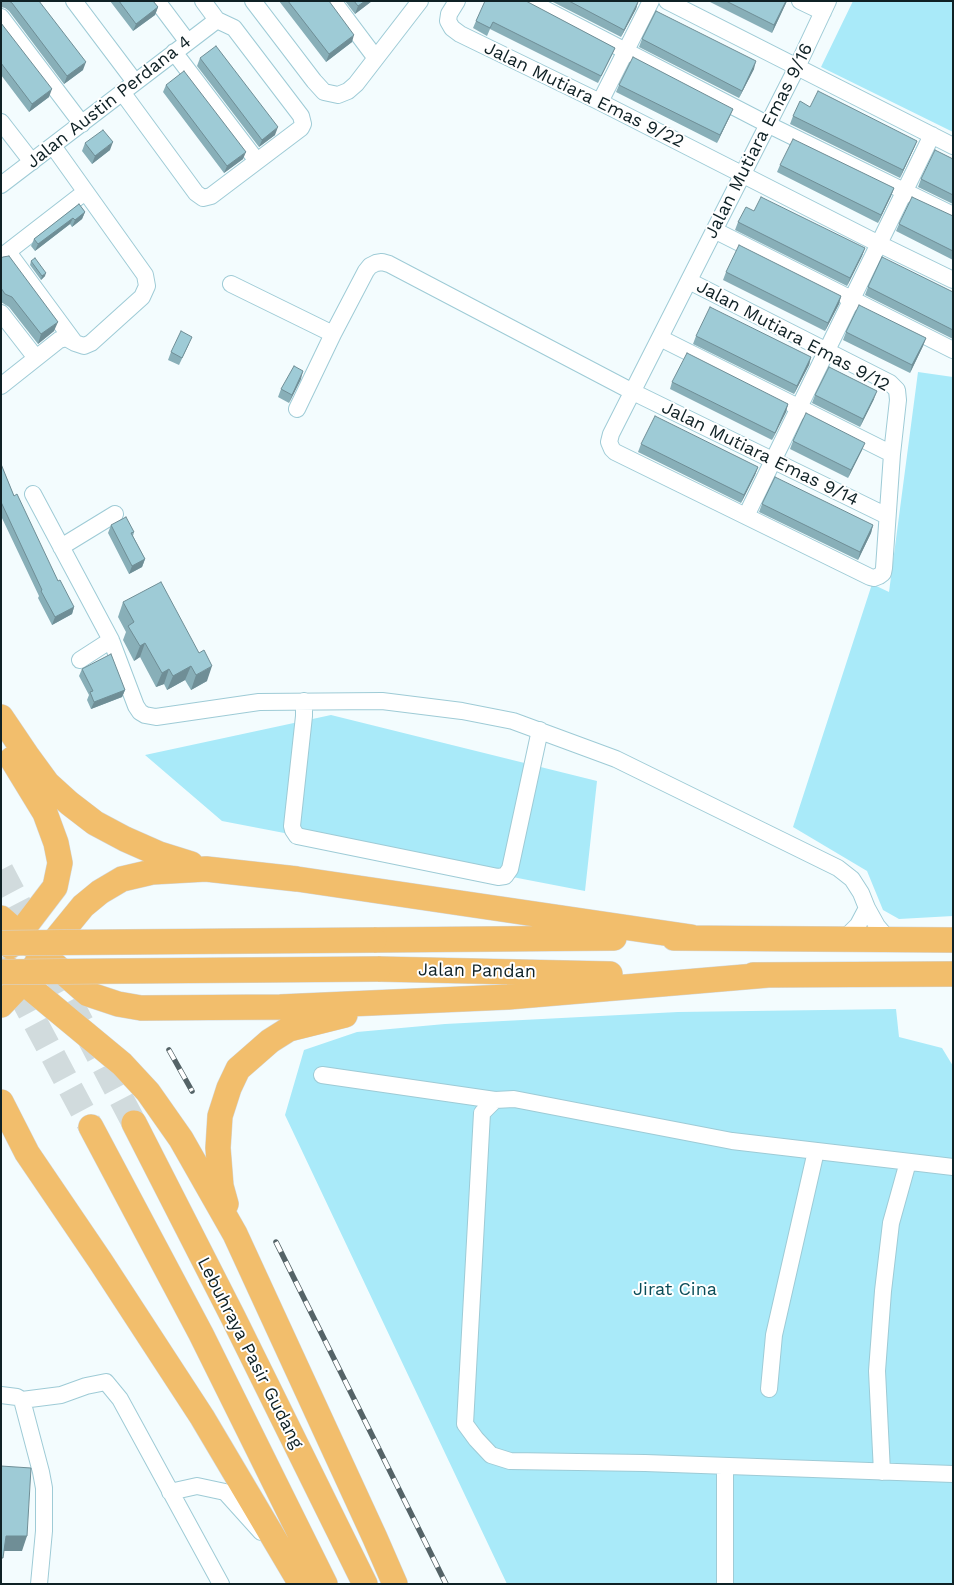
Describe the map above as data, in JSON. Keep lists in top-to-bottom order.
{
  "streets": {
    "highway": ["Jalan Pandan", "Lebuhraya Pasir Gudang"],
    "street": [
      "Jalan Mutiara Emas 9/22",
      "Jalan Austin Perdana 4",
      "Jalan Mutiara Emas 9/16",
      "Jalan Mutiara Emas 9/12",
      "Jalan Mutiara Emas 9/14"
    ]
  },
  "crossings": [
    ["Jalan Mutiara Emas 9/22", "Jalan Mutiara Emas 9/16"],
    ["Jalan Mutiara Emas 9/16", "Jalan Mutiara Emas 9/12"],
    ["Jalan Mutiara Emas 9/16", "Jalan Mutiara Emas 9/14"]
  ],
  "parks": ["Jirat Cina"]
}
